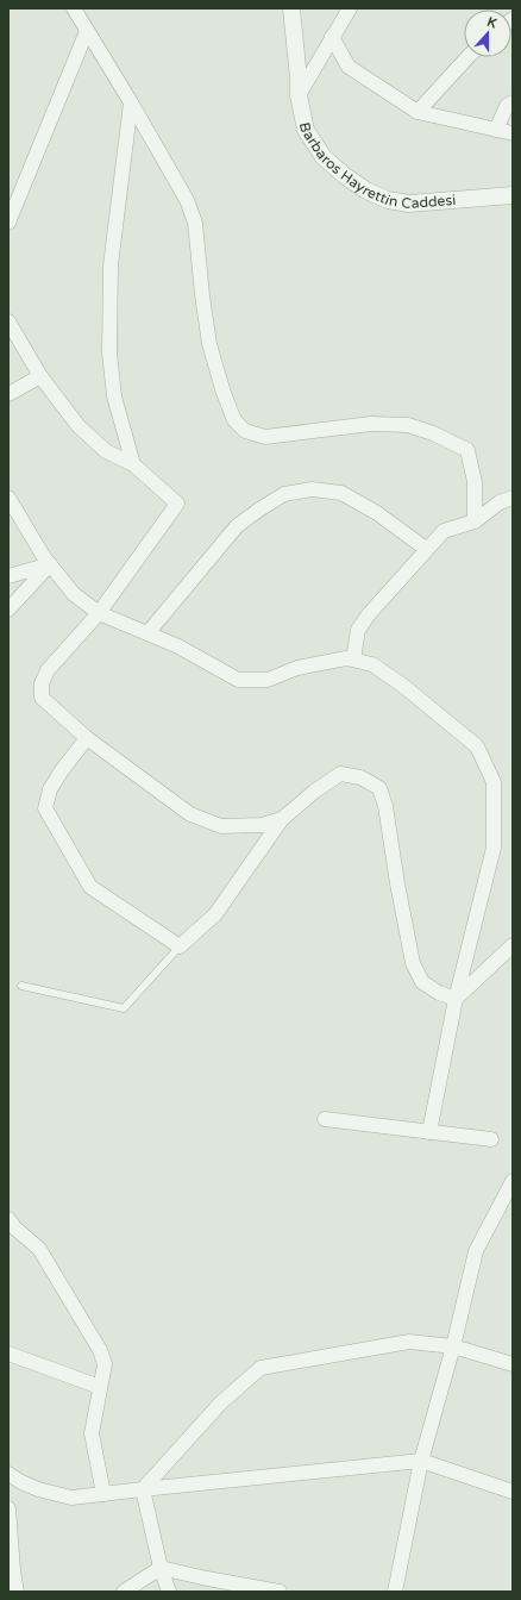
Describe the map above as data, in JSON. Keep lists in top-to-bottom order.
{
  "streets": {
    "street": ["Barbaros Hayrettin Caddesi"]
  },
  "north": "top"
}
